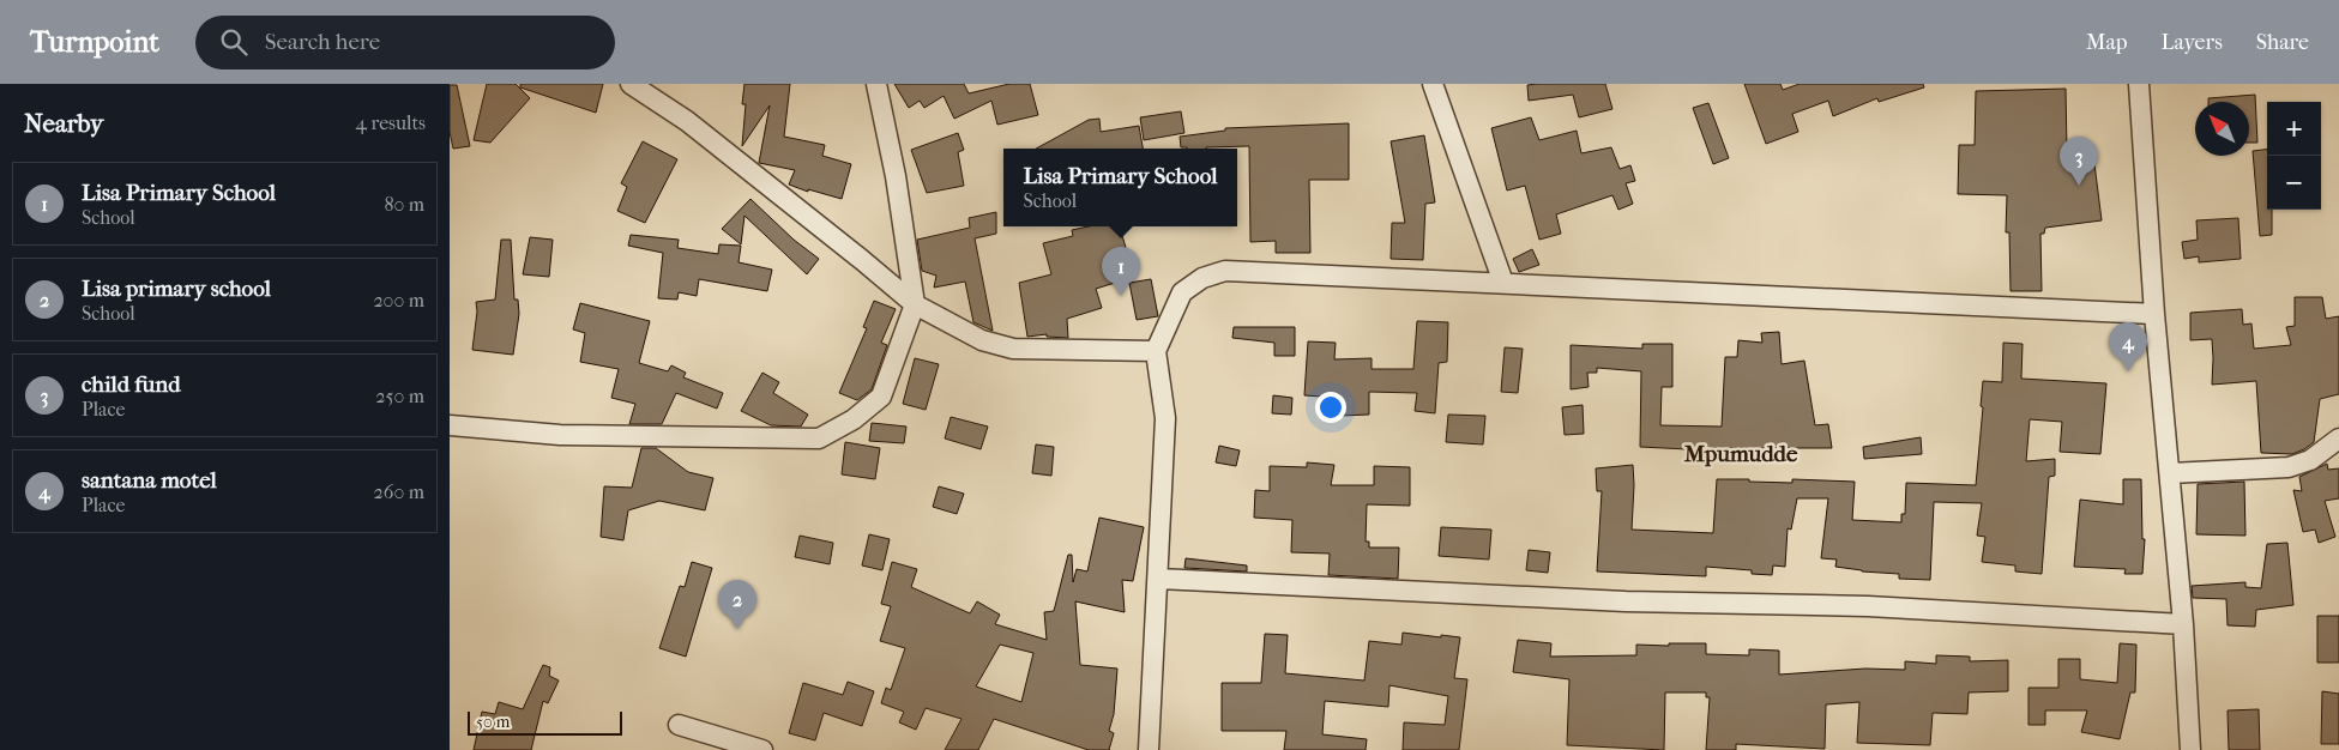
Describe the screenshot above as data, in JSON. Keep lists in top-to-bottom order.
{
  "districts": ["Mpumudde"],
  "scale_bar": "50 m",
  "north": "top left",
  "page": {
    "header": "Turnpoint",
    "search": "Search here",
    "nav": ["Map", "Layers", "Share"],
    "heading": ["Nearby", "4 results"],
    "map_buttons": ["+", "−"],
    "pins": [
      "3",
      "1",
      "4",
      "2"
    ],
    "popup": ["Lisa Primary School", "School"],
    "list": [
      {
        "mark": "1",
        "name": "Lisa Primary School",
        "note": "School",
        "value": "80 m"
      },
      {
        "mark": "2",
        "name": "Lisa primary school",
        "note": "School",
        "value": "200 m"
      },
      {
        "mark": "3",
        "name": "child fund",
        "note": "Place",
        "value": "250 m"
      },
      {
        "mark": "4",
        "name": "santana motel",
        "note": "Place",
        "value": "260 m"
      }
    ],
    "scale": "50 m"
  }
}
